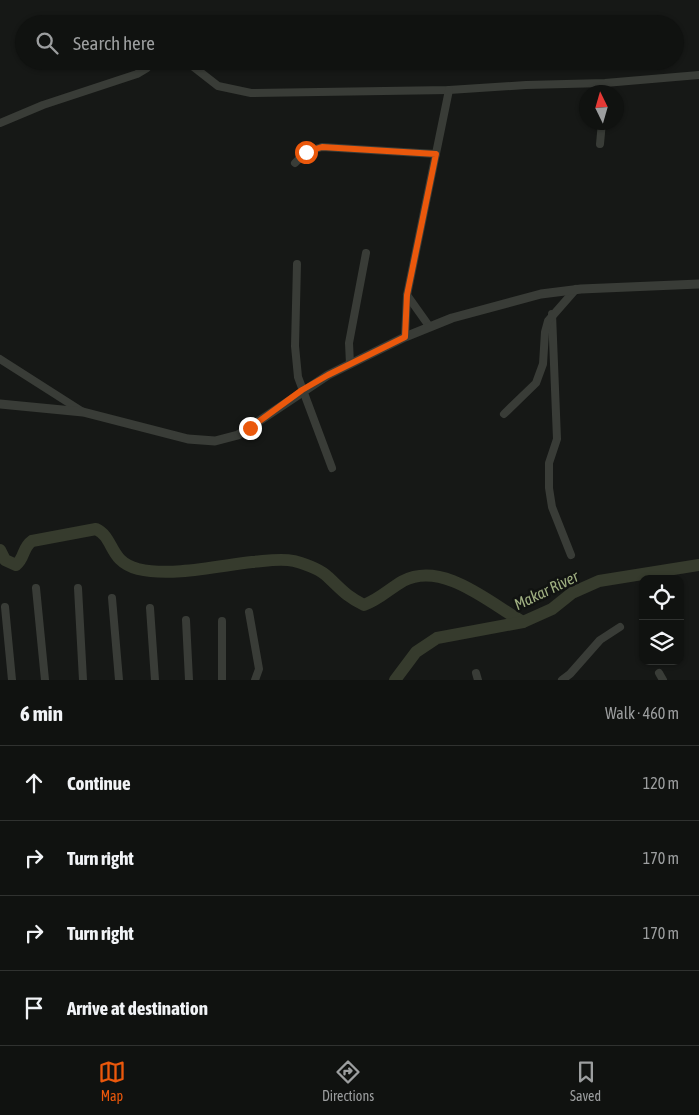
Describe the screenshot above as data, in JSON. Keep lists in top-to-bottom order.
{
  "water": ["Makar River"],
  "north": "top",
  "page": {
    "search": "Search here",
    "heading": ["6 min", "Walk · 460 m"],
    "list": [
      ["Continue", "120 m"],
      ["Turn right", "170 m"],
      ["Turn right", "170 m"],
      "Arrive at destination"
    ],
    "nav": ["Map", "Directions", "Saved"]
  }
}
